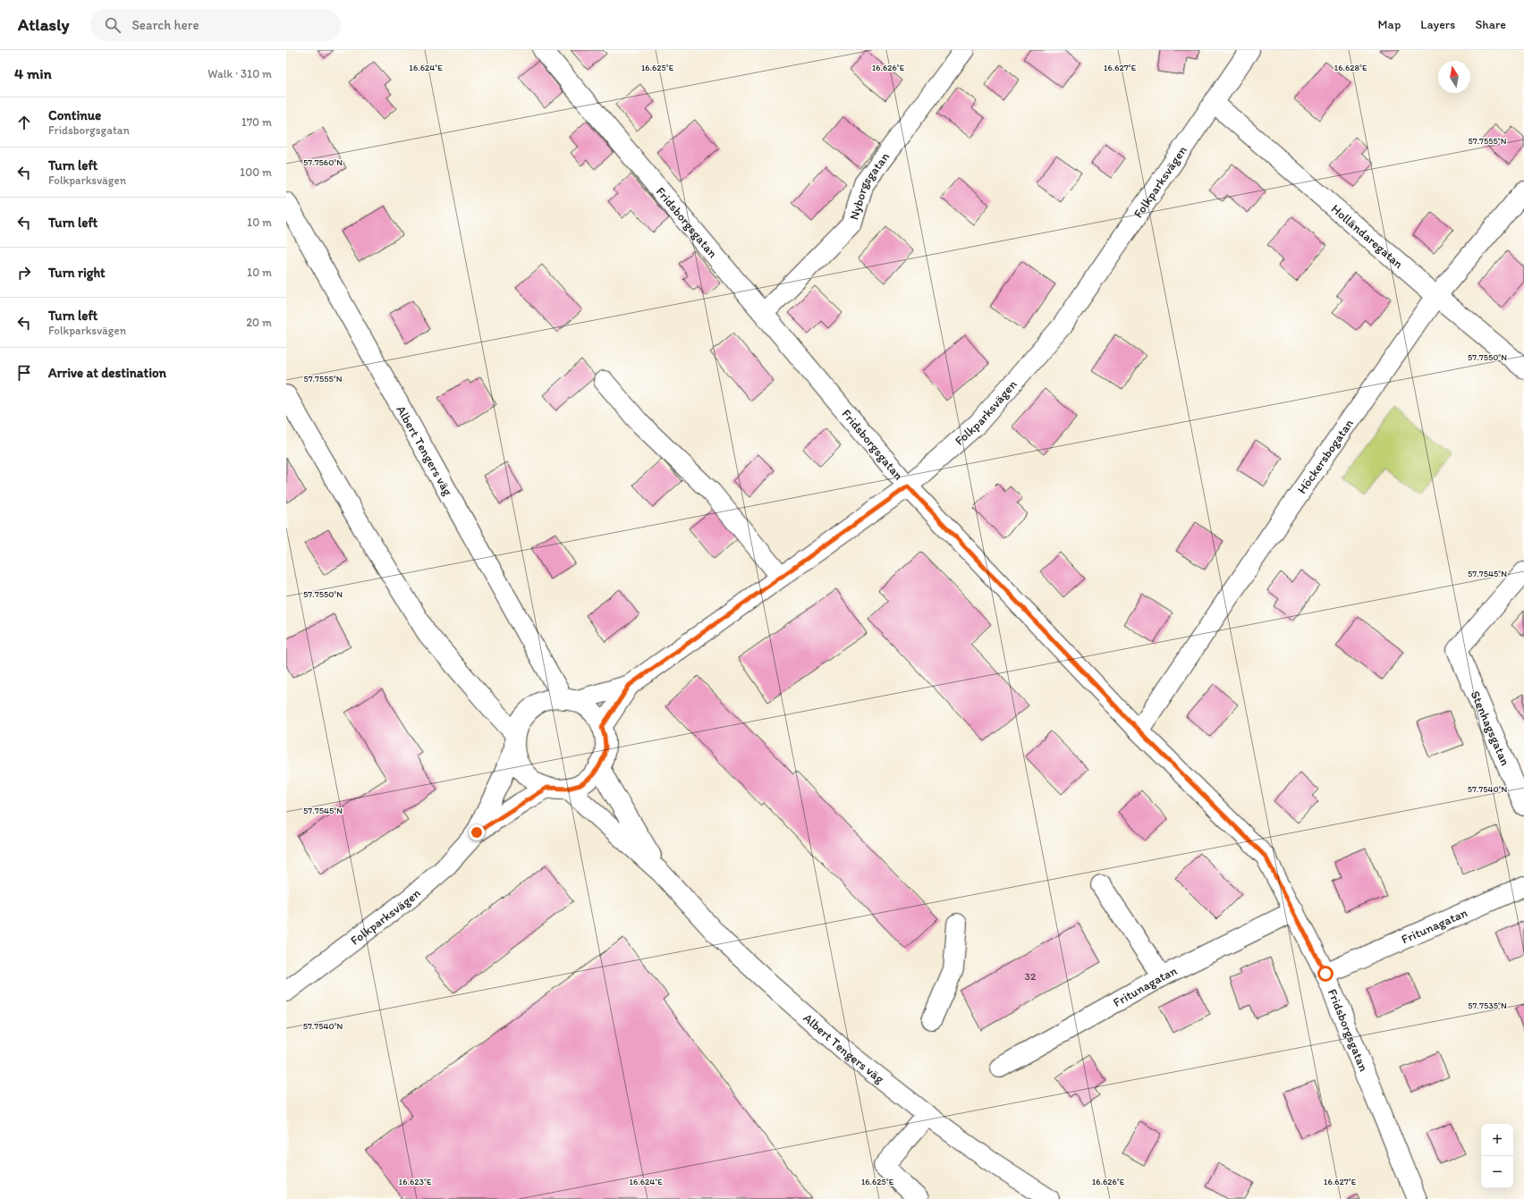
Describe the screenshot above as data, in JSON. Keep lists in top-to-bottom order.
{
  "streets": {
    "street": [
      "Folkparksvägen",
      "Nyborgsgatan",
      "Fridsborgsgatan",
      "Holländaregatan",
      "Albert Tengers väg",
      "Höckersbogatan",
      "Stenhagsgatan",
      "Fritunagatan"
    ]
  },
  "crossings": [
    ["Folkparksvägen", "Fridsborgsgatan"],
    ["Folkparksvägen", "Holländaregatan"],
    ["Folkparksvägen", "Albert Tengers väg"],
    ["Nyborgsgatan", "Fridsborgsgatan"],
    ["Fridsborgsgatan", "Höckersbogatan"],
    ["Fridsborgsgatan", "Fritunagatan"],
    ["Holländaregatan", "Höckersbogatan"]
  ],
  "house_numbers": ["32"],
  "north": "top",
  "page": {
    "header": "Atlasly",
    "search": "Search here",
    "nav": ["Map", "Layers", "Share"],
    "heading": ["4 min", "Walk · 310 m"],
    "list": [
      ["Continue", "Fridsborgsgatan", "170 m"],
      ["Turn left", "Folkparksvägen", "100 m"],
      ["Turn left", "10 m"],
      ["Turn right", "10 m"],
      ["Turn left", "Folkparksvägen", "20 m"],
      "Arrive at destination"
    ],
    "map_buttons": ["+", "−"]
  },
  "coordinates": [
    "16.624°E",
    "16.625°E",
    "16.626°E",
    "16.627°E",
    "16.628°E",
    "57.7555°N",
    "57.7560°N",
    "57.7550°N",
    "57.7545°N",
    "57.7540°N",
    "57.7535°N",
    "16.623°E"
  ]
}
